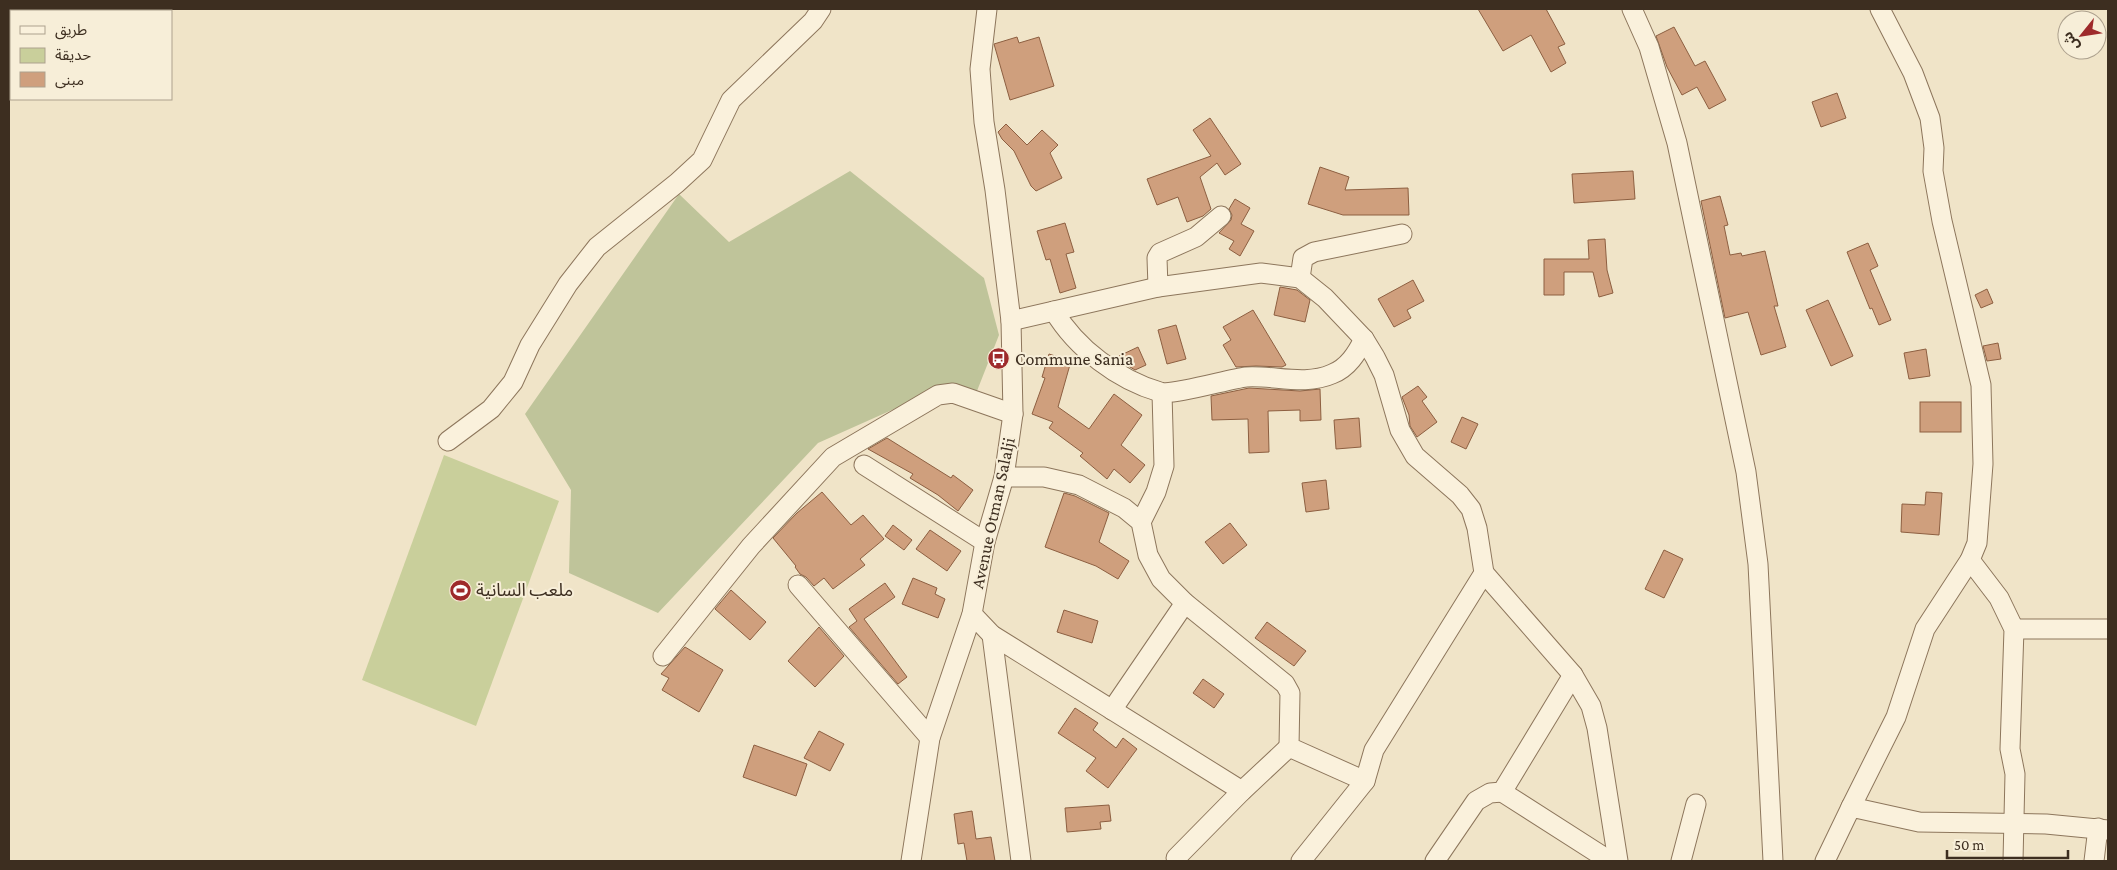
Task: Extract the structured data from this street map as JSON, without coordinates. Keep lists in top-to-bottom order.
{
  "streets": {
    "street": ["Avenue Otman Salalji"]
  },
  "places": {
    "bus stop": ["Commune Sania"],
    "sports": ["ملعب السانية"]
  },
  "legend": ["طريق", "حديقة", "مبنى"],
  "scale_bar": "50 m",
  "north": "bottom left"
}
